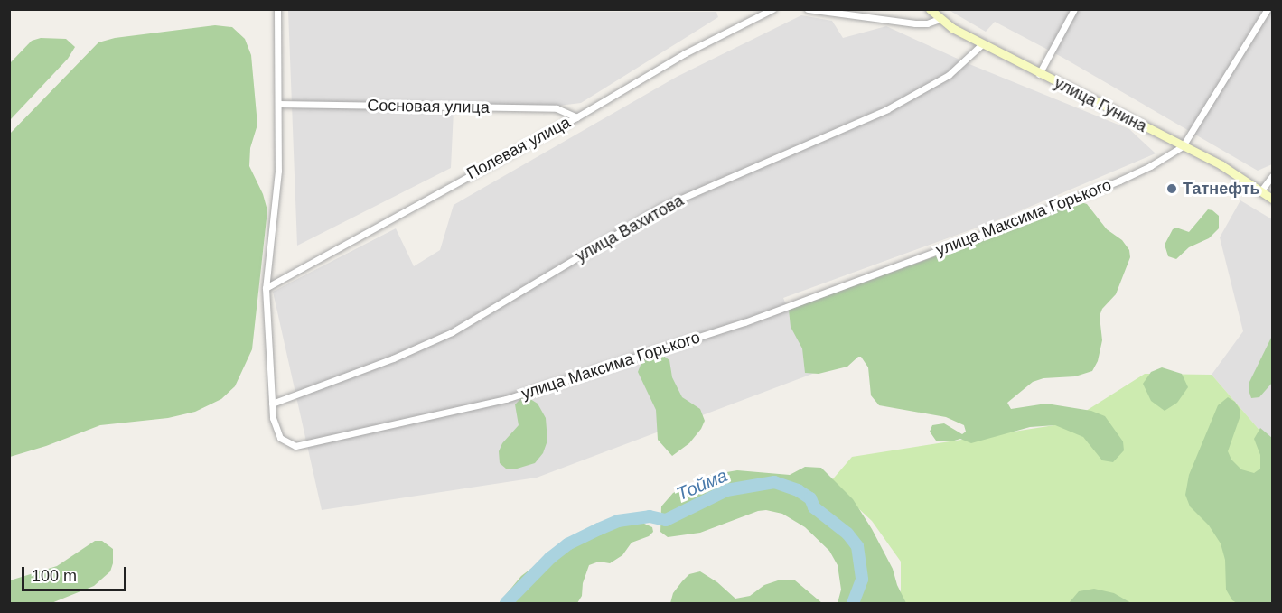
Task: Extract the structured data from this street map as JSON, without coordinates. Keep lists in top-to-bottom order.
{
  "streets": {
    "main road": ["улица Гунина"],
    "street": [
      "Сосновая улица",
      "Полевая улица",
      "улица Максима Горького",
      "улица Вахитова"
    ]
  },
  "crossings": [
    ["улица Гунина", "улица Максима Горького"],
    ["улица Гунина", "улица Вахитова"],
    ["Сосновая улица", "Полевая улица"],
    ["Сосновая улица", "улица Максима Горького"],
    ["Полевая улица", "улица Максима Горького"],
    ["улица Максима Горького", "улица Вахитова"]
  ],
  "water": ["Тойма"],
  "places": ["Татнефть"],
  "scale_bar": "100 m"
}
